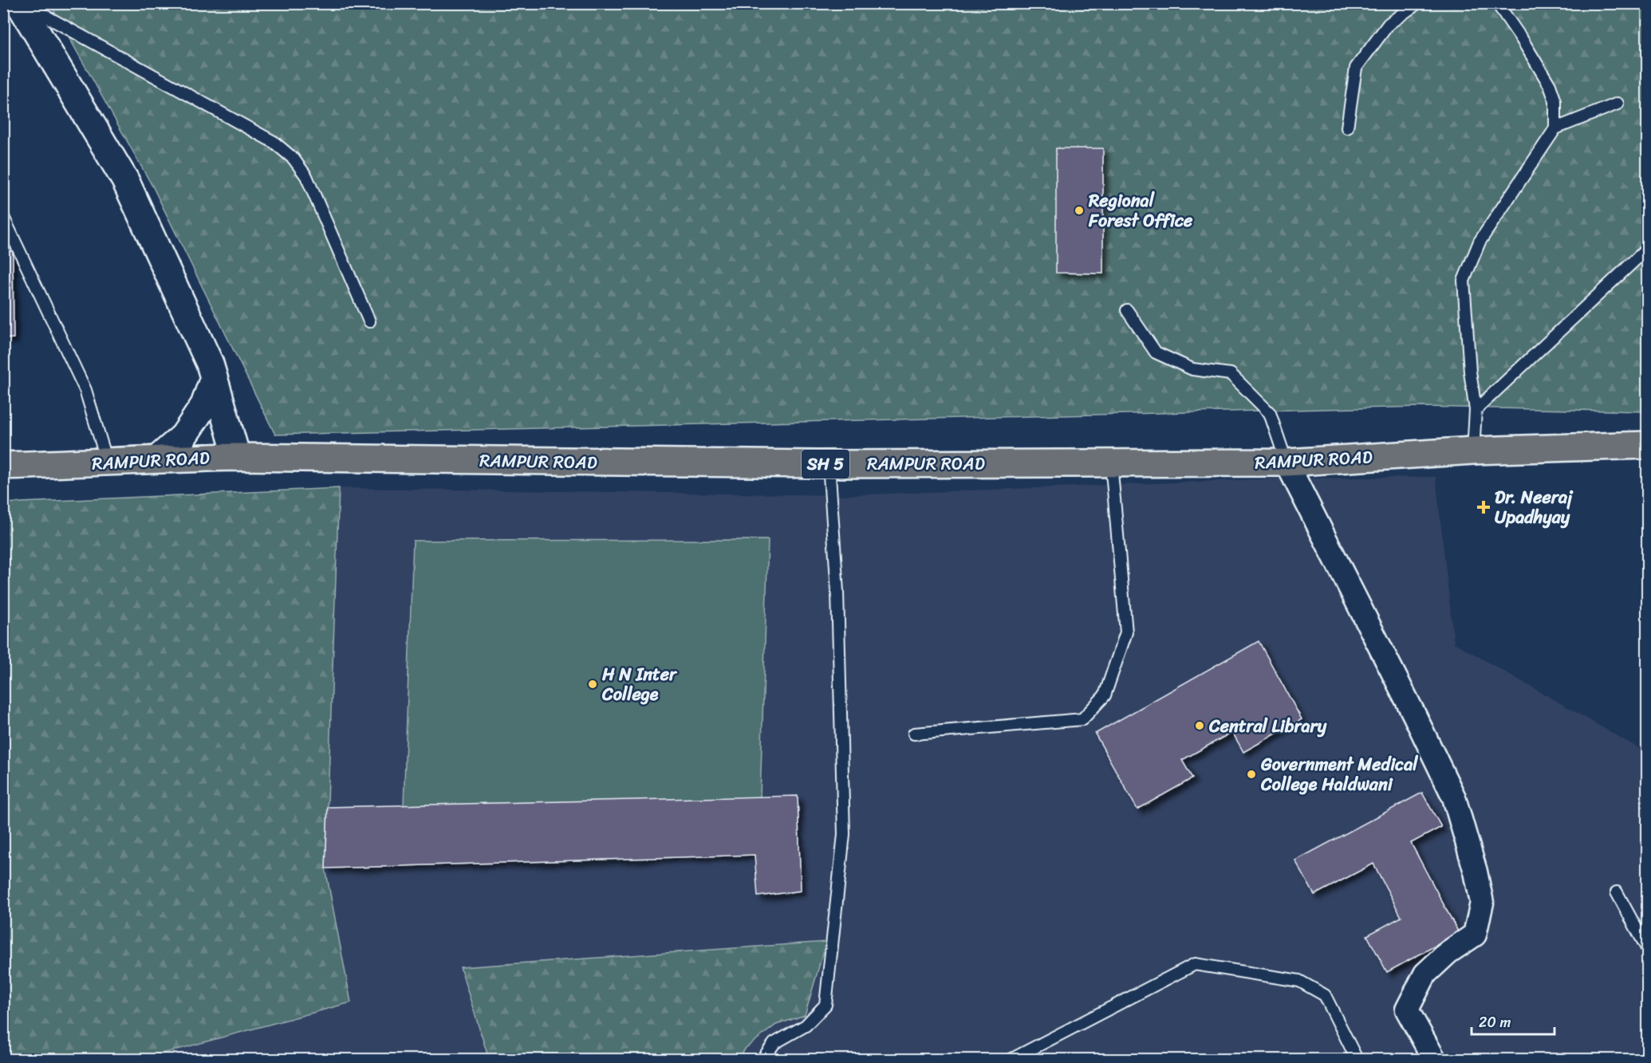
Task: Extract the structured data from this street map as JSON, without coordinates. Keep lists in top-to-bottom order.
{
  "streets": {
    "main road": ["RAMPUR ROAD", "SH 5"]
  },
  "places": {
    "other": [
      "Regional Forest Office",
      "H N Inter College",
      "Central Library",
      "Government Medical College Haldwani"
    ],
    "health": ["Dr. Neeraj Upadhyay"]
  },
  "scale_bar": "20 m"
}
